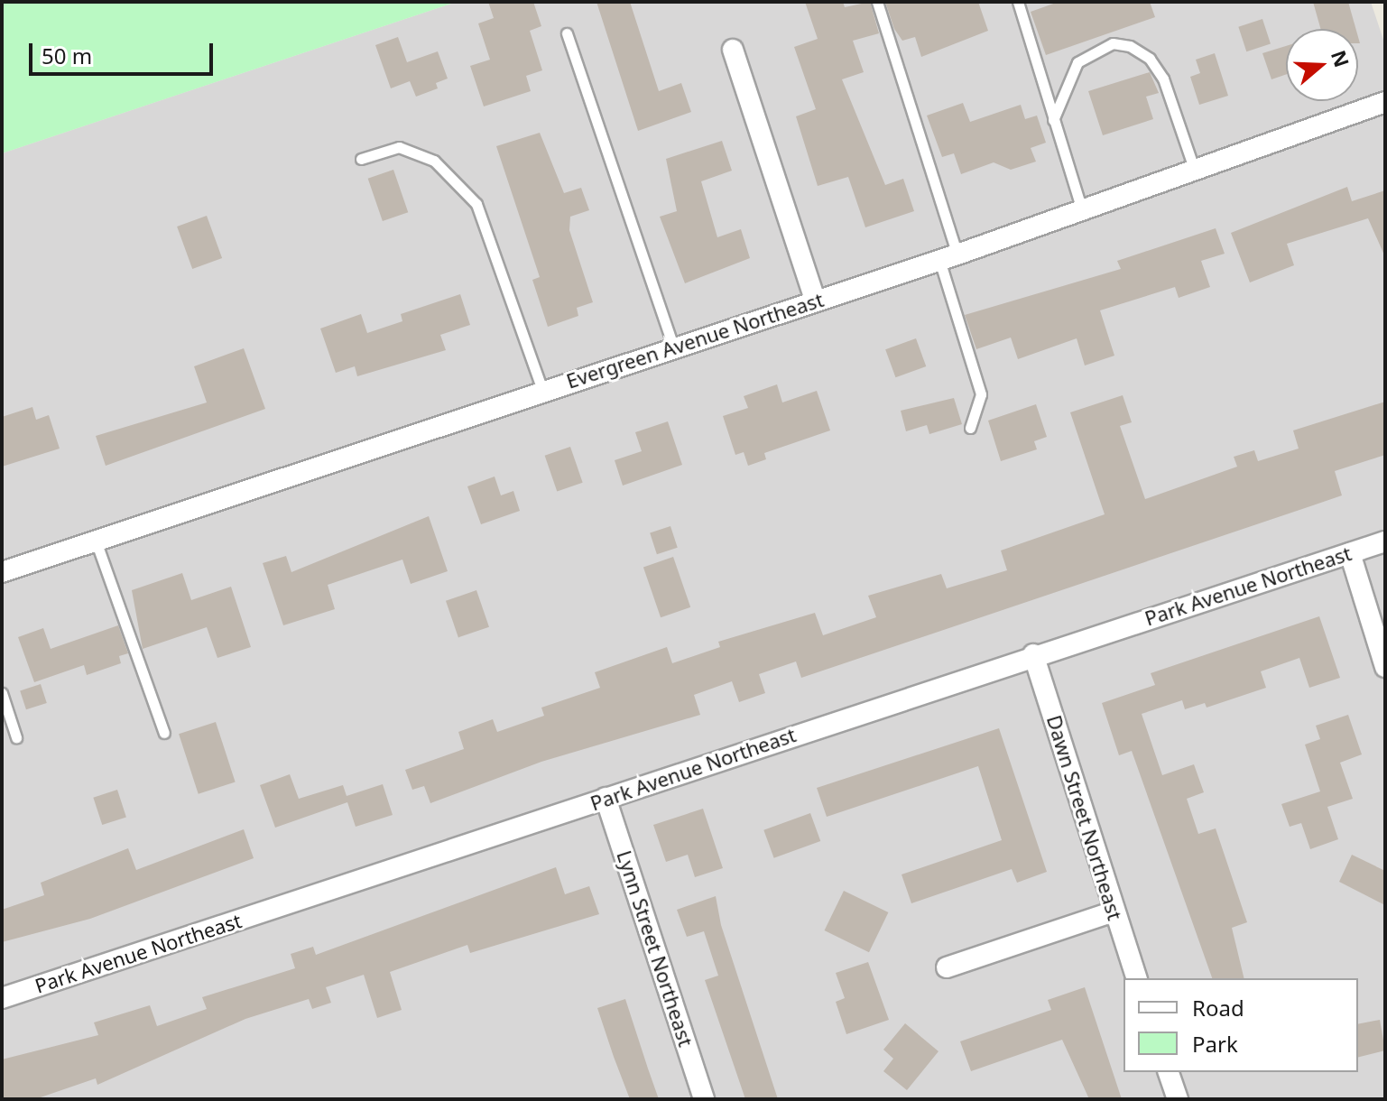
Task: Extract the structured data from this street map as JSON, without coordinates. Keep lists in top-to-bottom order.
{
  "streets": {
    "street": [
      "Evergreen Avenue Northeast",
      "Park Avenue Northeast",
      "Dawn Street Northeast",
      "Lynn Street Northeast"
    ]
  },
  "crossings": [
    ["Park Avenue Northeast", "Dawn Street Northeast"],
    ["Park Avenue Northeast", "Lynn Street Northeast"]
  ],
  "legend": ["Road", "Park"],
  "scale_bar": "50 m",
  "north": "right"
}
